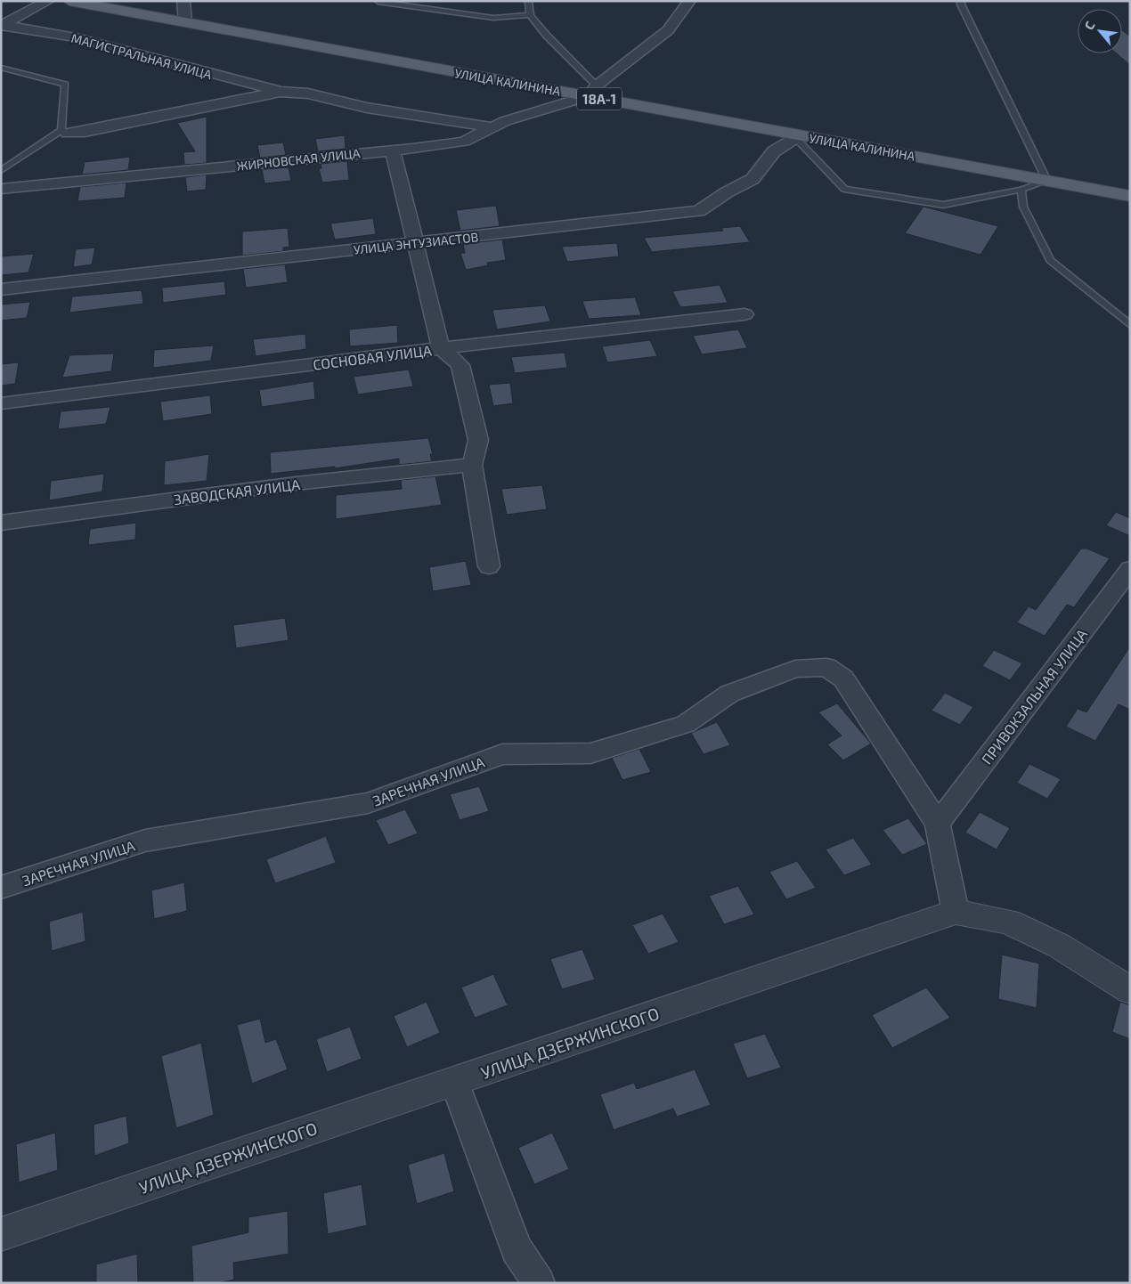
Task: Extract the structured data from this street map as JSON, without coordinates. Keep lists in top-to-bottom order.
{
  "streets": {
    "main road": ["УЛИЦА КАЛИНИНА", "18А-1"],
    "street": [
      "МАГИСТРАЛЬНАЯ УЛИЦА",
      "ЖИРНОВСКАЯ УЛИЦА",
      "УЛИЦА ЭНТУЗИАСТОВ",
      "СОСНОВАЯ УЛИЦА",
      "ЗАВОДСКАЯ УЛИЦА",
      "ПРИВОКЗАЛЬНАЯ УЛИЦА",
      "ЗАРЕЧНАЯ УЛИЦА",
      "УЛИЦА ДЗЕРЖИНСКОГО"
    ]
  },
  "crossings": [
    ["МАГИСТРАЛЬНАЯ УЛИЦА", "ЖИРНОВСКАЯ УЛИЦА"],
    ["УЛИЦА КАЛИНИНА", "ЖИРНОВСКАЯ УЛИЦА"],
    ["УЛИЦА КАЛИНИНА", "УЛИЦА ЭНТУЗИАСТОВ"],
    ["ПРИВОКЗАЛЬНАЯ УЛИЦА", "ЗАРЕЧНАЯ УЛИЦА"]
  ],
  "north": "top left"
}
